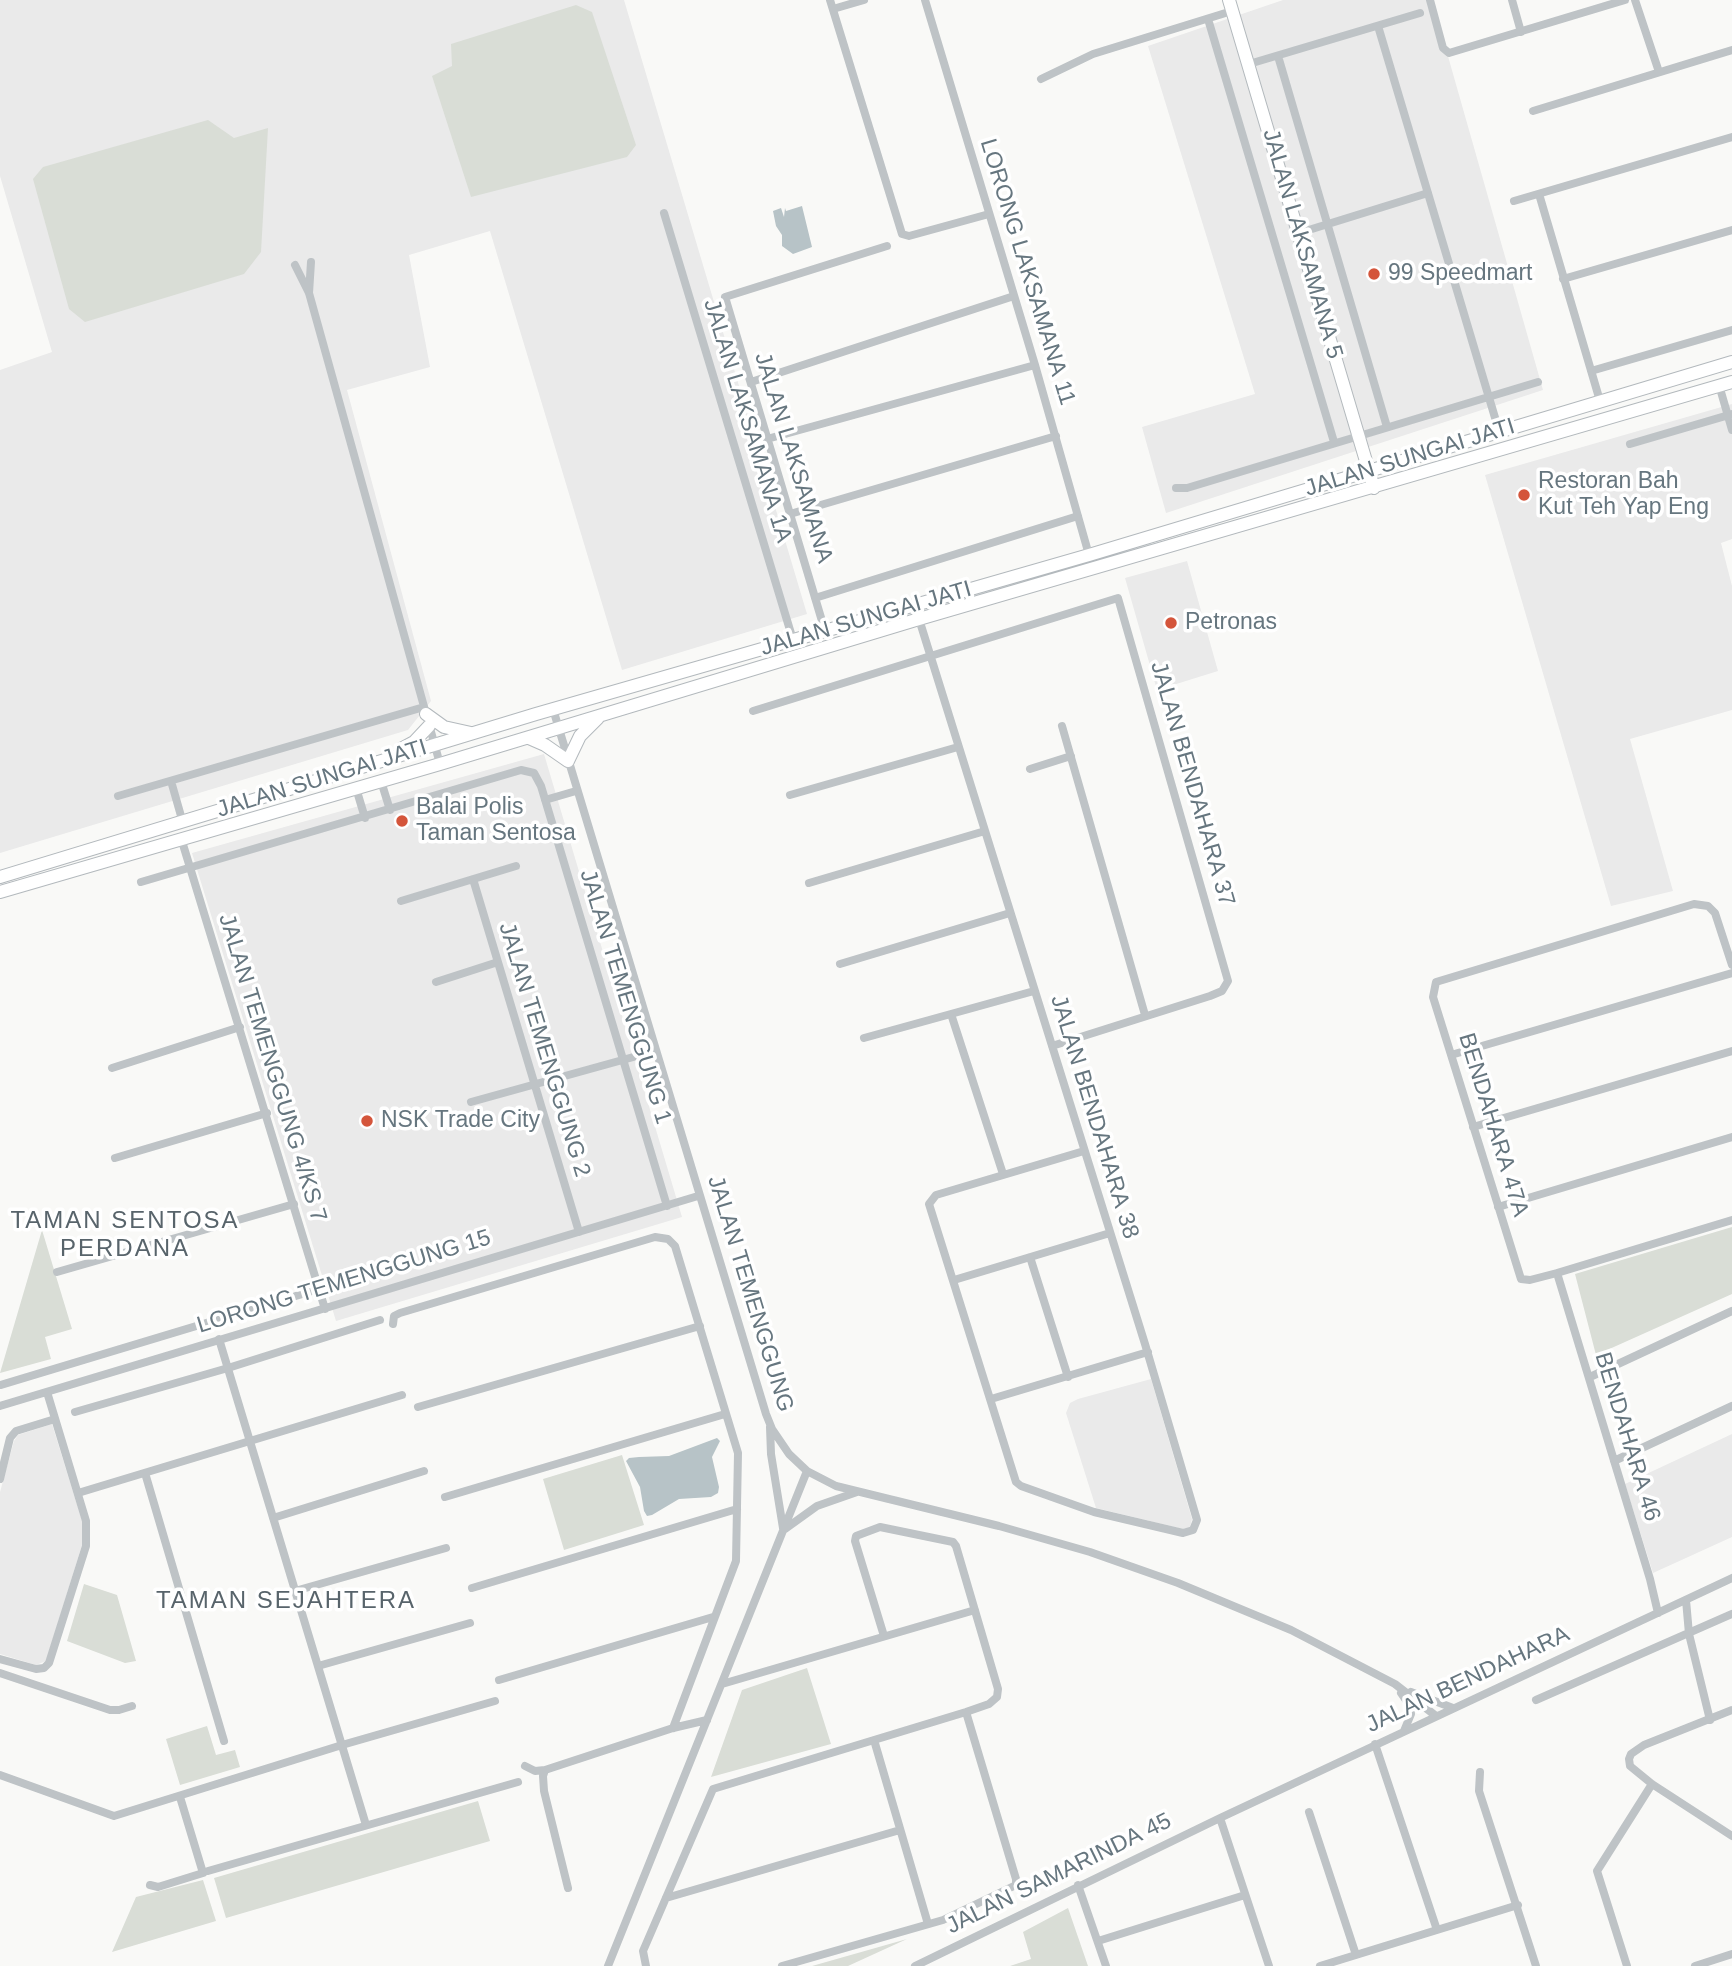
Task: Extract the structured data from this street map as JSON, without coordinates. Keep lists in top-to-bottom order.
{
  "streets": {
    "main road": ["JALAN LAKSAMANA 5", "JALAN SUNGAI JATI"],
    "street": [
      "LORONG LAKSAMANA 11",
      "JALAN LAKSAMANA 1A",
      "JALAN LAKSAMANA",
      "JALAN BENDAHARA 37",
      "JALAN TEMENGGUNG 1",
      "JALAN TEMENGGUNG 2",
      "JALAN TEMENGGUNG 4/KS 7",
      "JALAN BENDAHARA 38",
      "BENDAHARA 47A",
      "LORONG TEMENGGUNG 15",
      "JALAN TEMENGGUNG",
      "BENDAHARA 46",
      "JALAN BENDAHARA",
      "JALAN SAMARINDA 45"
    ]
  },
  "crossings": [
    ["JALAN LAKSAMANA 5", "JALAN SUNGAI JATI"],
    ["LORONG LAKSAMANA 11", "JALAN SUNGAI JATI"],
    ["JALAN LAKSAMANA 1A", "JALAN SUNGAI JATI"],
    ["JALAN LAKSAMANA", "JALAN SUNGAI JATI"],
    ["JALAN SUNGAI JATI", "JALAN TEMENGGUNG 4/KS 7"],
    ["JALAN SUNGAI JATI", "JALAN BENDAHARA 38"],
    ["JALAN SUNGAI JATI", "JALAN TEMENGGUNG"],
    ["JALAN BENDAHARA 37", "JALAN BENDAHARA 38"],
    ["JALAN TEMENGGUNG 1", "JALAN TEMENGGUNG 4/KS 7"],
    ["JALAN TEMENGGUNG 1", "LORONG TEMENGGUNG 15"],
    ["JALAN TEMENGGUNG 2", "LORONG TEMENGGUNG 15"],
    ["JALAN TEMENGGUNG 4/KS 7", "LORONG TEMENGGUNG 15"],
    ["BENDAHARA 47A", "BENDAHARA 46"],
    ["LORONG TEMENGGUNG 15", "JALAN TEMENGGUNG"],
    ["JALAN TEMENGGUNG", "JALAN BENDAHARA"],
    ["BENDAHARA 46", "JALAN BENDAHARA"],
    ["JALAN BENDAHARA", "JALAN SAMARINDA 45"]
  ],
  "districts": ["TAMAN SENTOSA PERDANA", "TAMAN SEJAHTERA"],
  "places": [
    "99 Speedmart",
    "Restoran Bah Kut Teh Yap Eng",
    "Petronas",
    "Balai Polis Taman Sentosa",
    "NSK Trade City"
  ]
}
